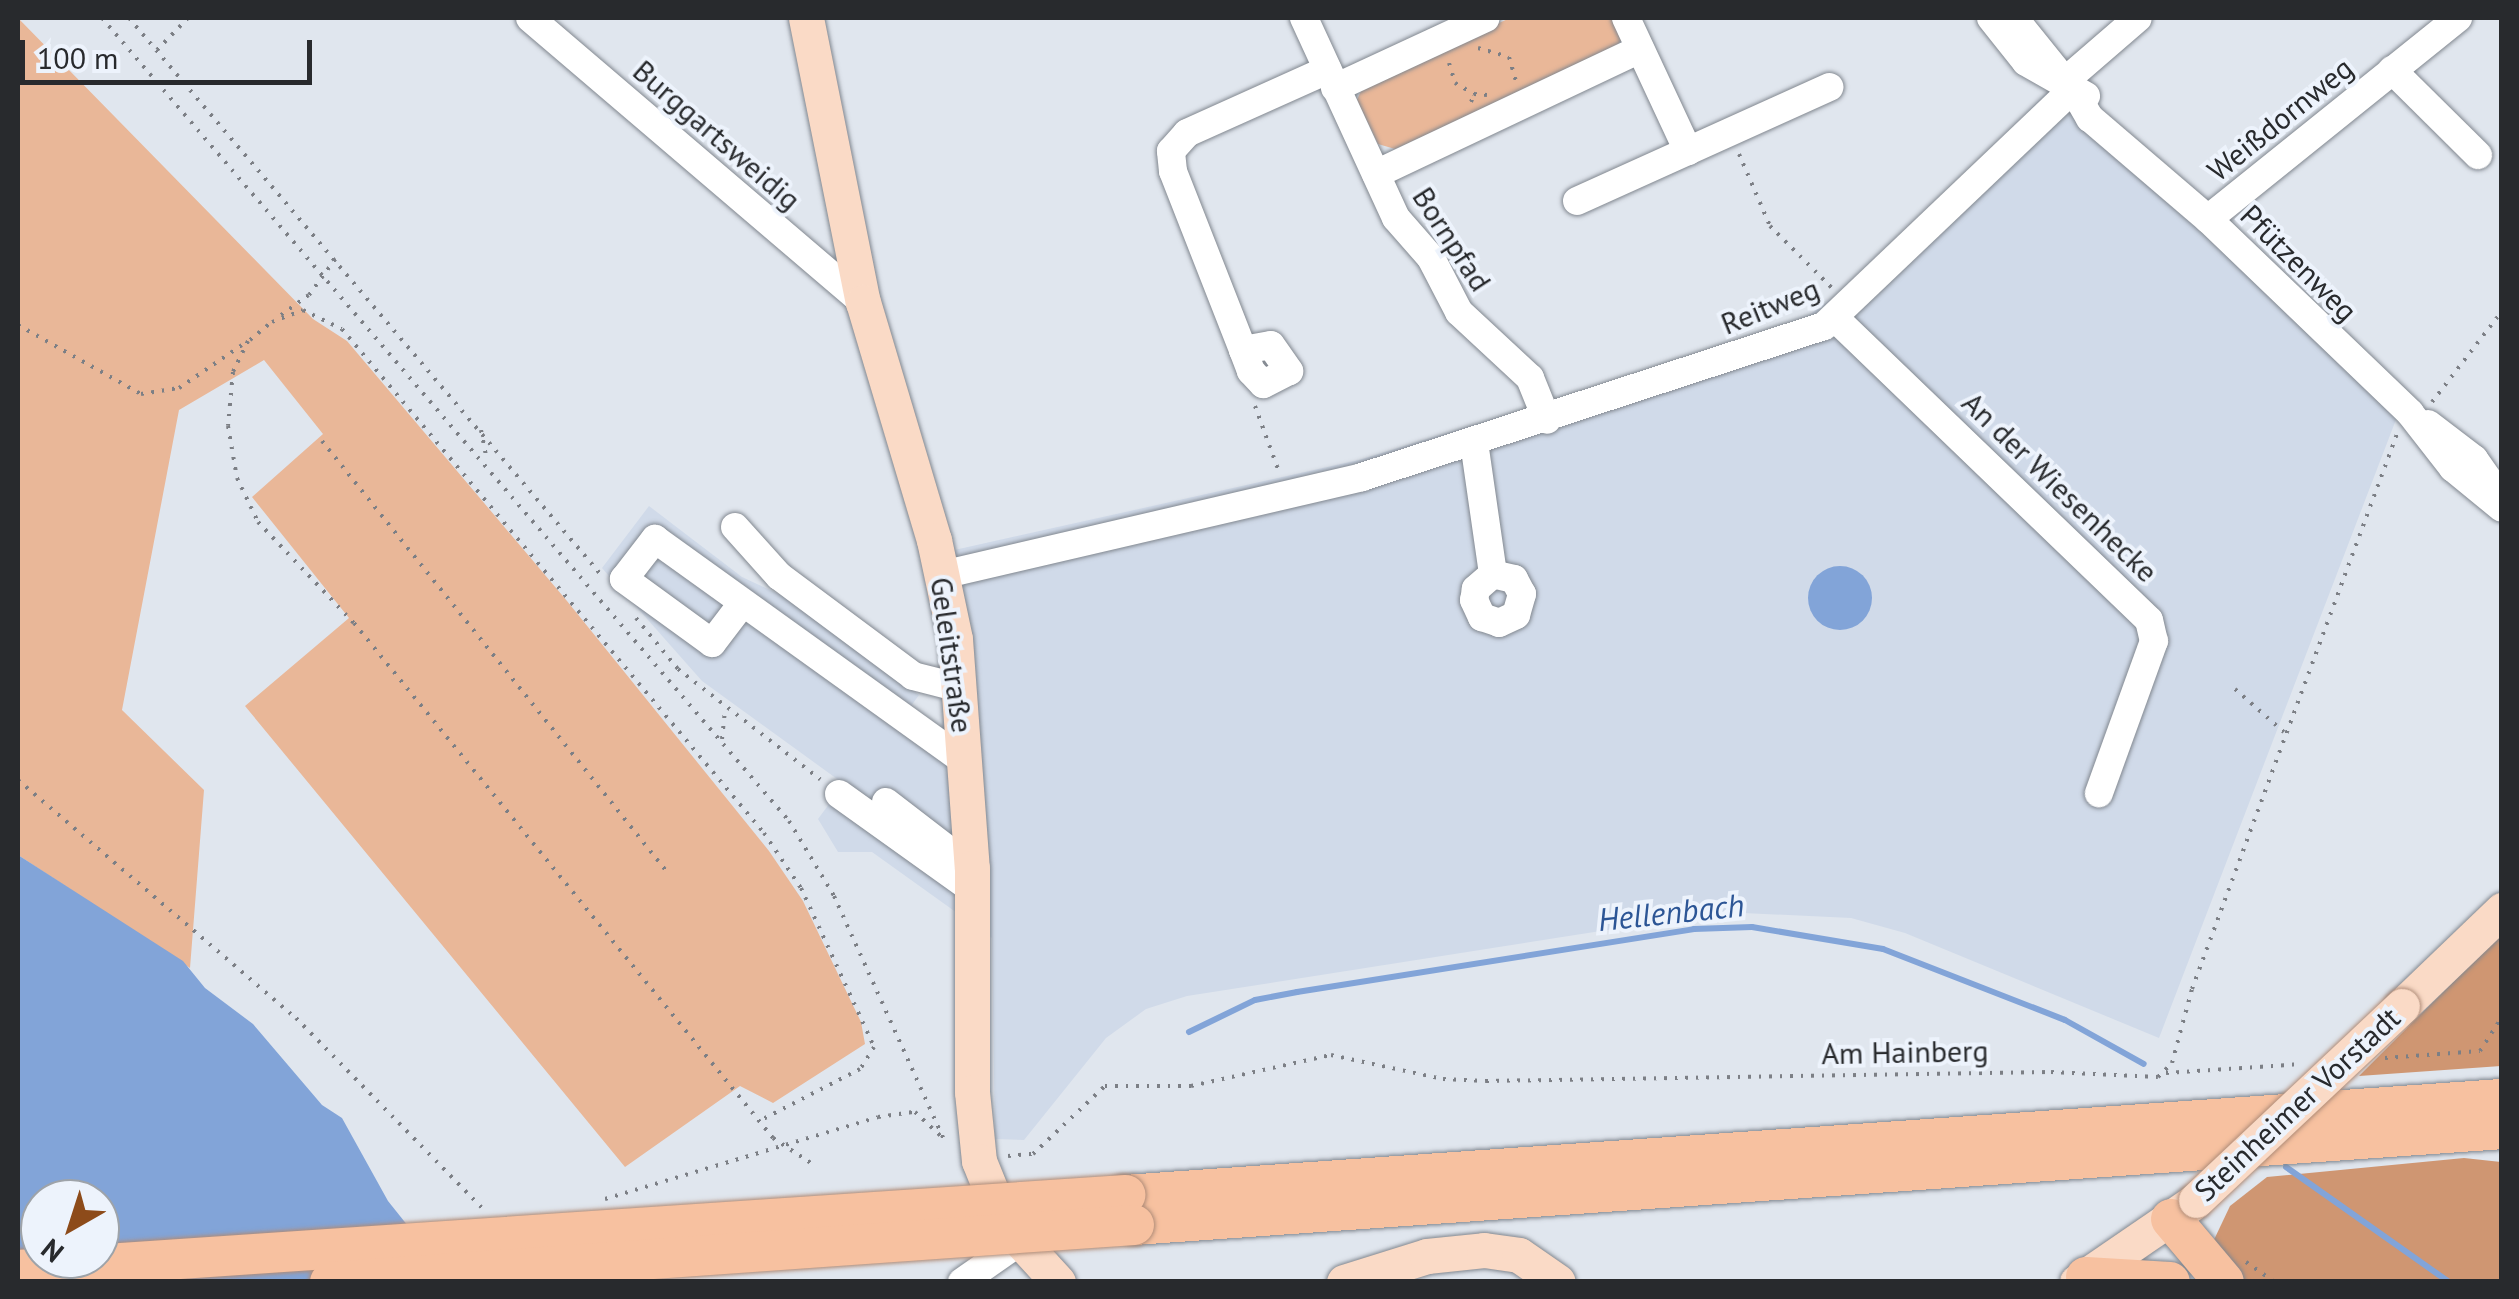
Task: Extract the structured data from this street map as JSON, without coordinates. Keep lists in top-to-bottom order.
{
  "streets": {
    "main road": ["Geleitstraße", "Steinheimer Vorstadt"],
    "street": [
      "Weißdornweg",
      "Burggartsweidig",
      "Bornpfad",
      "Pfützenweg",
      "Reitweg",
      "An der Wiesenhecke"
    ],
    "path": ["Am Hainberg"]
  },
  "crossings": [
    ["Weißdornweg", "Pfützenweg"],
    ["Burggartsweidig", "Geleitstraße"],
    ["Bornpfad", "Reitweg"],
    ["Pfützenweg", "Reitweg"],
    ["Pfützenweg", "Am Hainberg"],
    ["Reitweg", "An der Wiesenhecke"],
    ["Reitweg", "Geleitstraße"],
    ["Geleitstraße", "Am Hainberg"]
  ],
  "water": ["Hellenbach"],
  "scale_bar": "100 m",
  "north": "bottom left"
}
